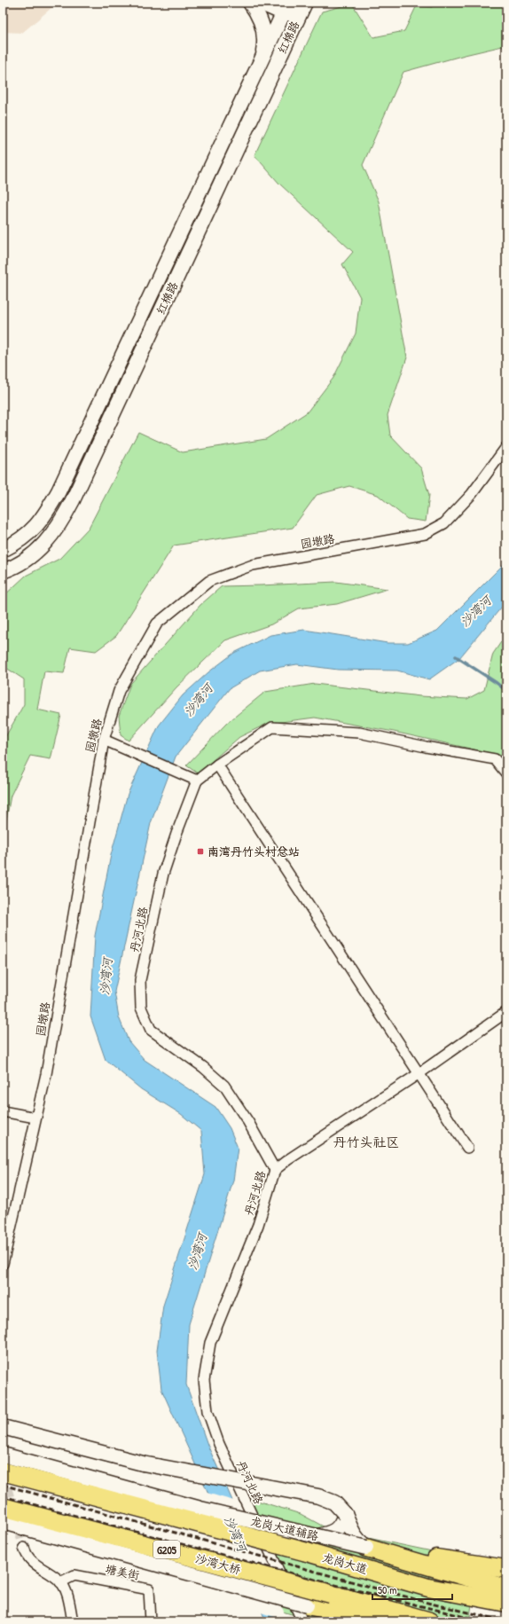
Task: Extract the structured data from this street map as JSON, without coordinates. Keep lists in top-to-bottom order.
{
  "streets": {
    "highway": ["G205", "龙岗大道", "沙湾大桥"],
    "main road": ["红棉路", "龙岗大道辅路"],
    "street": ["园墩路", "丹河北路", "塘美街"]
  },
  "districts": ["丹竹头社区"],
  "water": ["沙湾河"],
  "places": {
    "transit": ["南湾丹竹头村总站"]
  },
  "scale_bar": "50 m"
}
